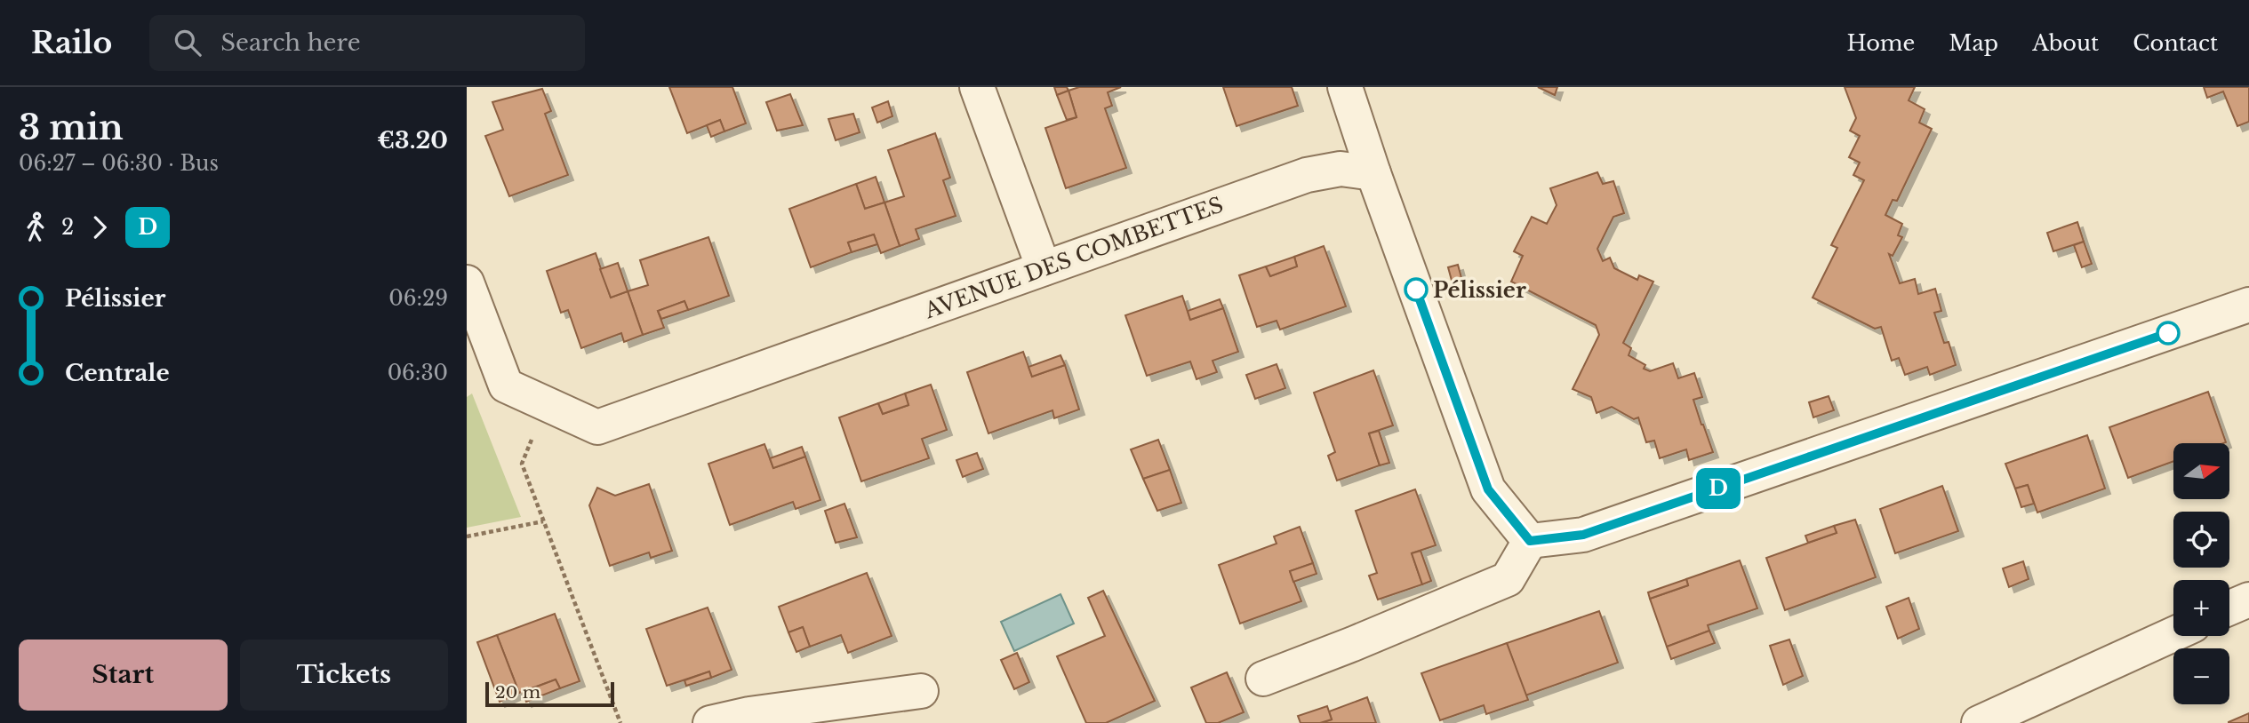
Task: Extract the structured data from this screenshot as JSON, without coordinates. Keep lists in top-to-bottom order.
{
  "streets": {
    "street": ["AVENUE DES COMBETTES"]
  },
  "places": ["Pélissier"],
  "lines": ["bus line D"],
  "scale_bar": "20 m",
  "north": "right",
  "page": {
    "header": "Railo",
    "search": "Search here",
    "nav": [
      "Home",
      "Map",
      "About",
      "Contact"
    ],
    "heading": ["3 min", "06:27 – 06:30 · Bus", "€3.20"],
    "on_map": "D",
    "legs": ["2", "D"],
    "list": [
      {
        "name": "Pélissier",
        "value": "06:29"
      },
      {
        "name": "Centrale",
        "value": "06:30"
      }
    ],
    "map_buttons": ["+", "−"],
    "buttons": ["Start", "Tickets"],
    "scale": "20 m"
  }
}
